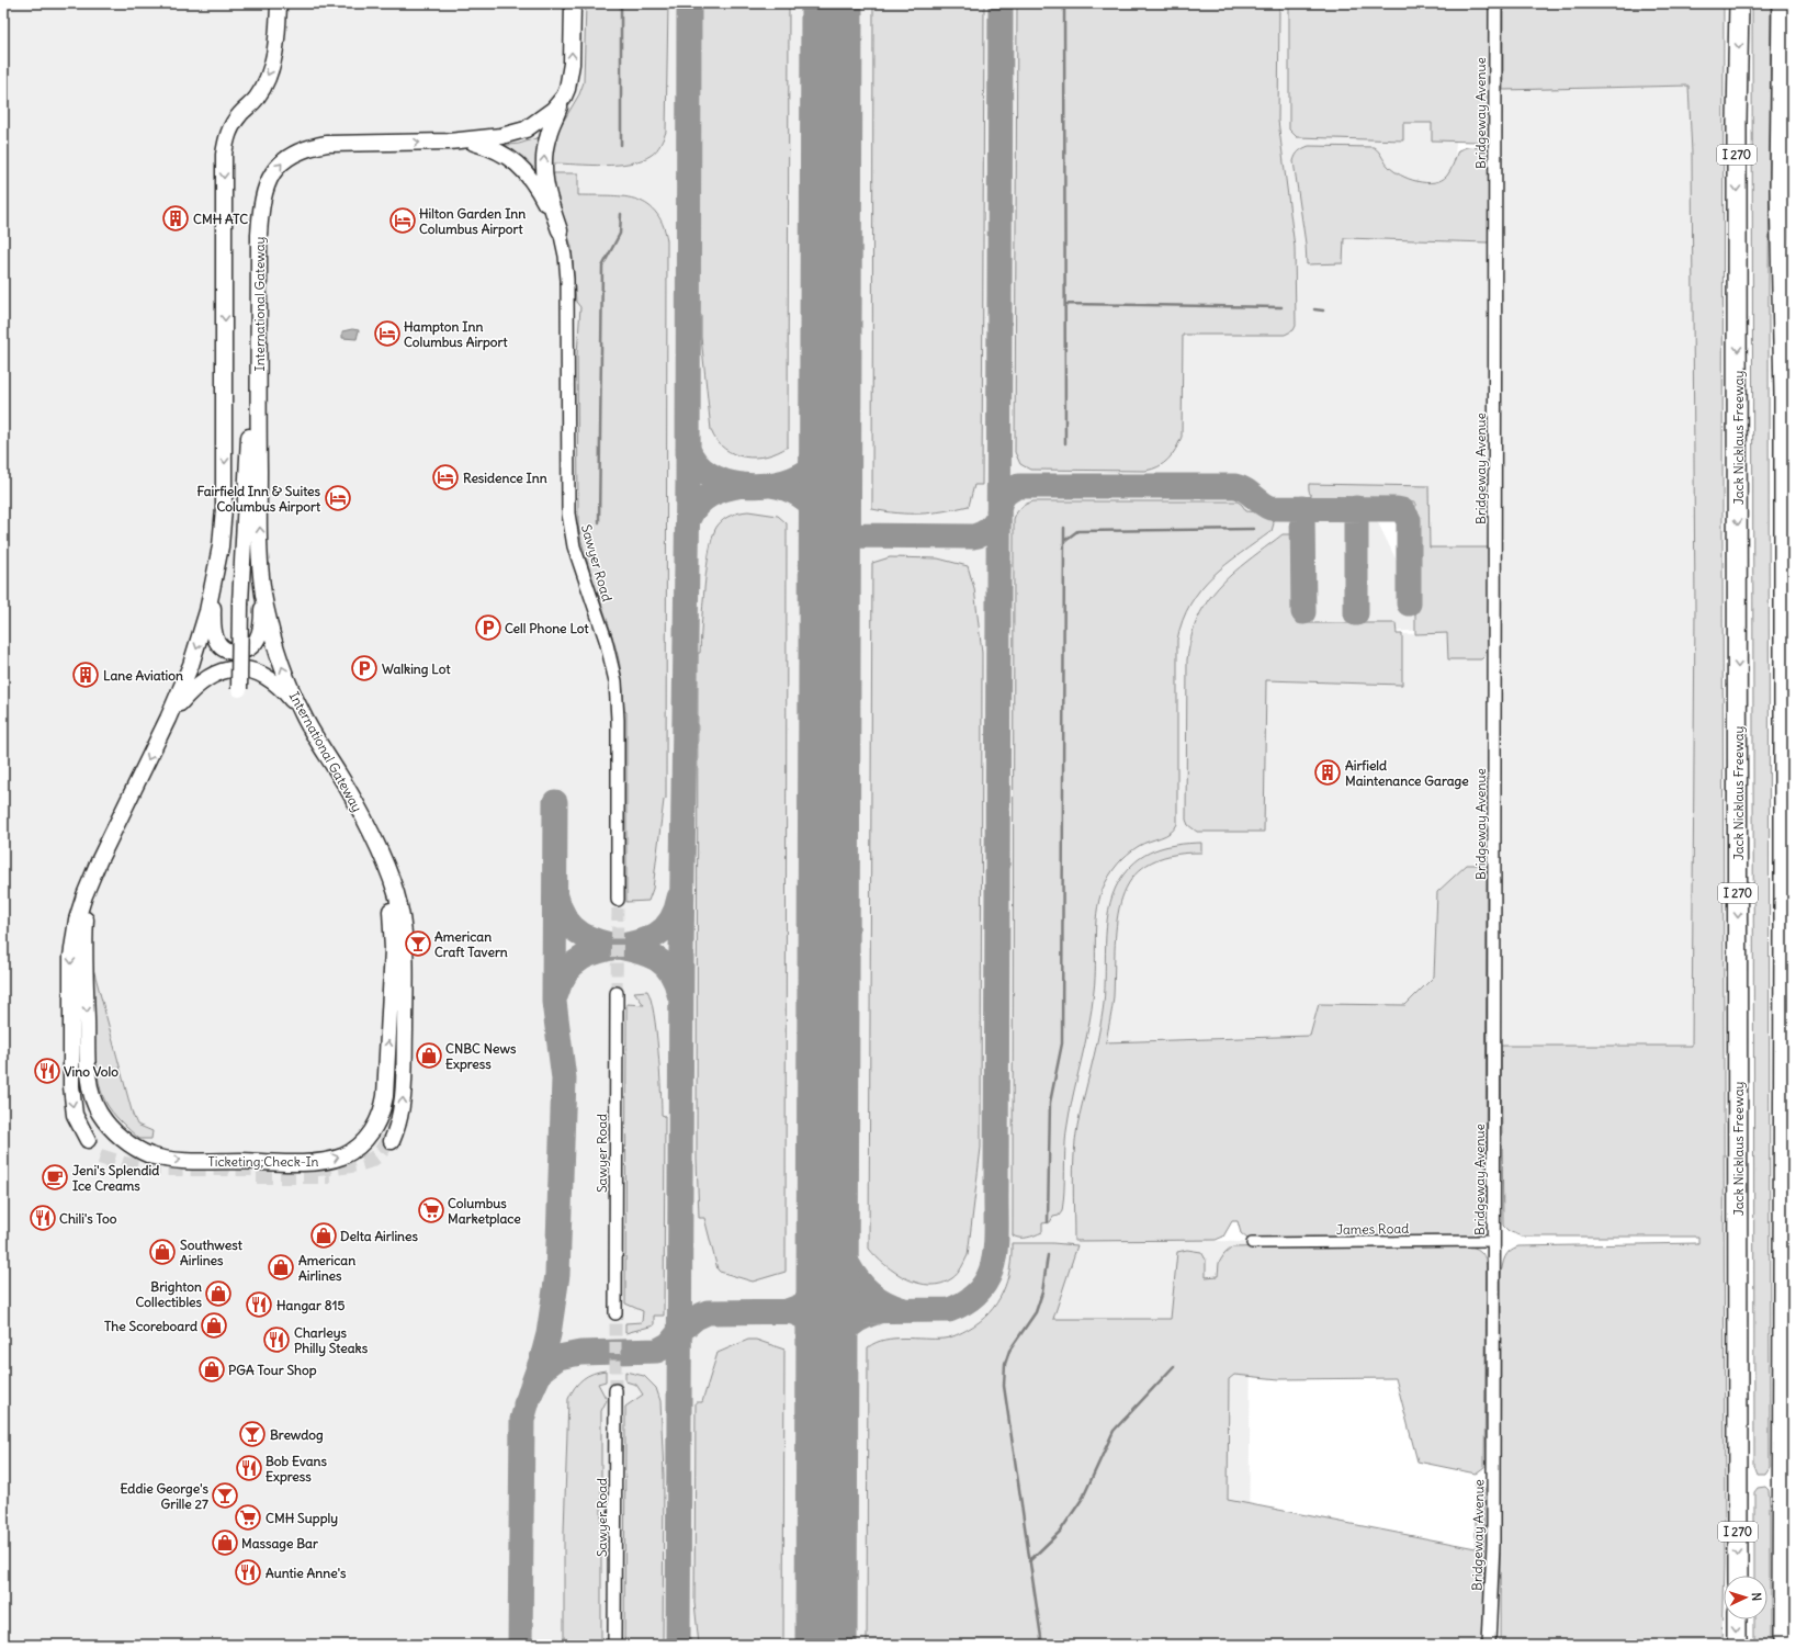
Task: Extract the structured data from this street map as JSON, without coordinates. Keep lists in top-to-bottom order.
{
  "streets": {
    "highway": ["I 270", "Jack Nicklaus Freeway"],
    "main road": ["International Gateway", "Ticketing;Check-In"],
    "street": ["Bridgeway Avenue", "Sawyer Road", "James Road"]
  },
  "crossings": [
    ["Bridgeway Avenue", "James Road"],
    ["International Gateway", "Ticketing;Check-In"]
  ],
  "places": {
    "building": ["CMH ATC", "Lane Aviation", "Airfield Maintenance Garage"],
    "hotel": [
      "Hilton Garden Inn Columbus Airport",
      "Hampton Inn Columbus Airport",
      "Residence Inn",
      "Fairfield Inn & Suites Columbus Airport"
    ],
    "parking": ["Cell Phone Lot", "Walking Lot"],
    "bar": ["American Craft Tavern", "Brewdog", "Eddie George's Grille 27"],
    "shop": [
      "CNBC News Express",
      "Delta Airlines",
      "Southwest Airlines",
      "American Airlines",
      "Brighton Collectibles",
      "The Scoreboard",
      "PGA Tour Shop",
      "Massage Bar"
    ],
    "restaurant": [
      "Vino Volo",
      "Chili's Too",
      "Hangar 815",
      "Charleys Philly Steaks",
      "Bob Evans Express",
      "Auntie Anne's"
    ],
    "cafe": ["Jeni's Splendid Ice Creams"],
    "supermarket": ["Columbus Marketplace", "CMH Supply"]
  },
  "north": "right"
}
